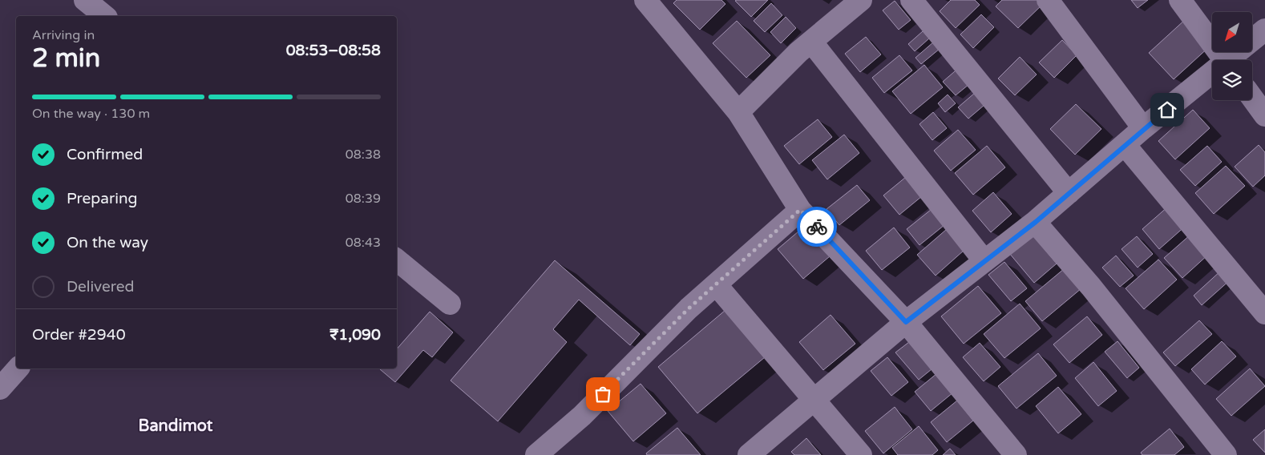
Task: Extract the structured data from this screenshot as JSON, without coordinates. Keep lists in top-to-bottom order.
{
  "districts": ["Bandimot"],
  "north": "bottom left",
  "page": {
    "heading": ["2 min", "Arriving in", "08:53–08:58"],
    "panel": ["Order #2940", "₹1,090"],
    "bar": "On the way · 130 m",
    "list": [
      ["Confirmed", "08:38"],
      ["Preparing", "08:39"],
      ["On the way", "08:43"],
      "Delivered"
    ]
  }
}
